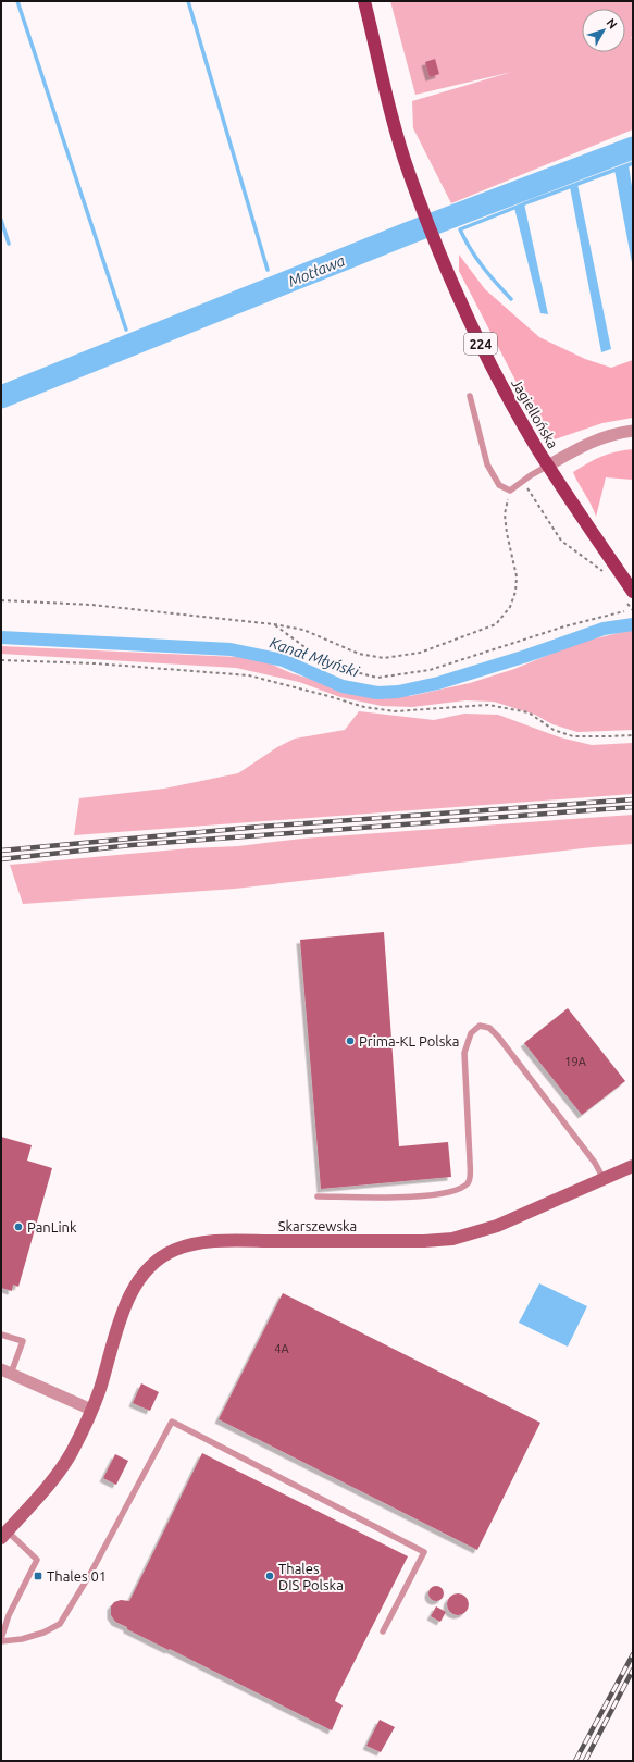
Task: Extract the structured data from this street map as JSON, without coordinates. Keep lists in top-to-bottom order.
{
  "streets": {
    "main road": ["224", "Jagiellońska"],
    "street": ["Skarszewska"]
  },
  "water": ["Motława", "Kanał Młyński"],
  "places": {
    "other": ["Prima-KL Polska", "PanLink", "Thales DIS Polska"],
    "transit": ["Thales 01"]
  },
  "house_numbers": ["19A", "4A"],
  "north": "top right"
}
